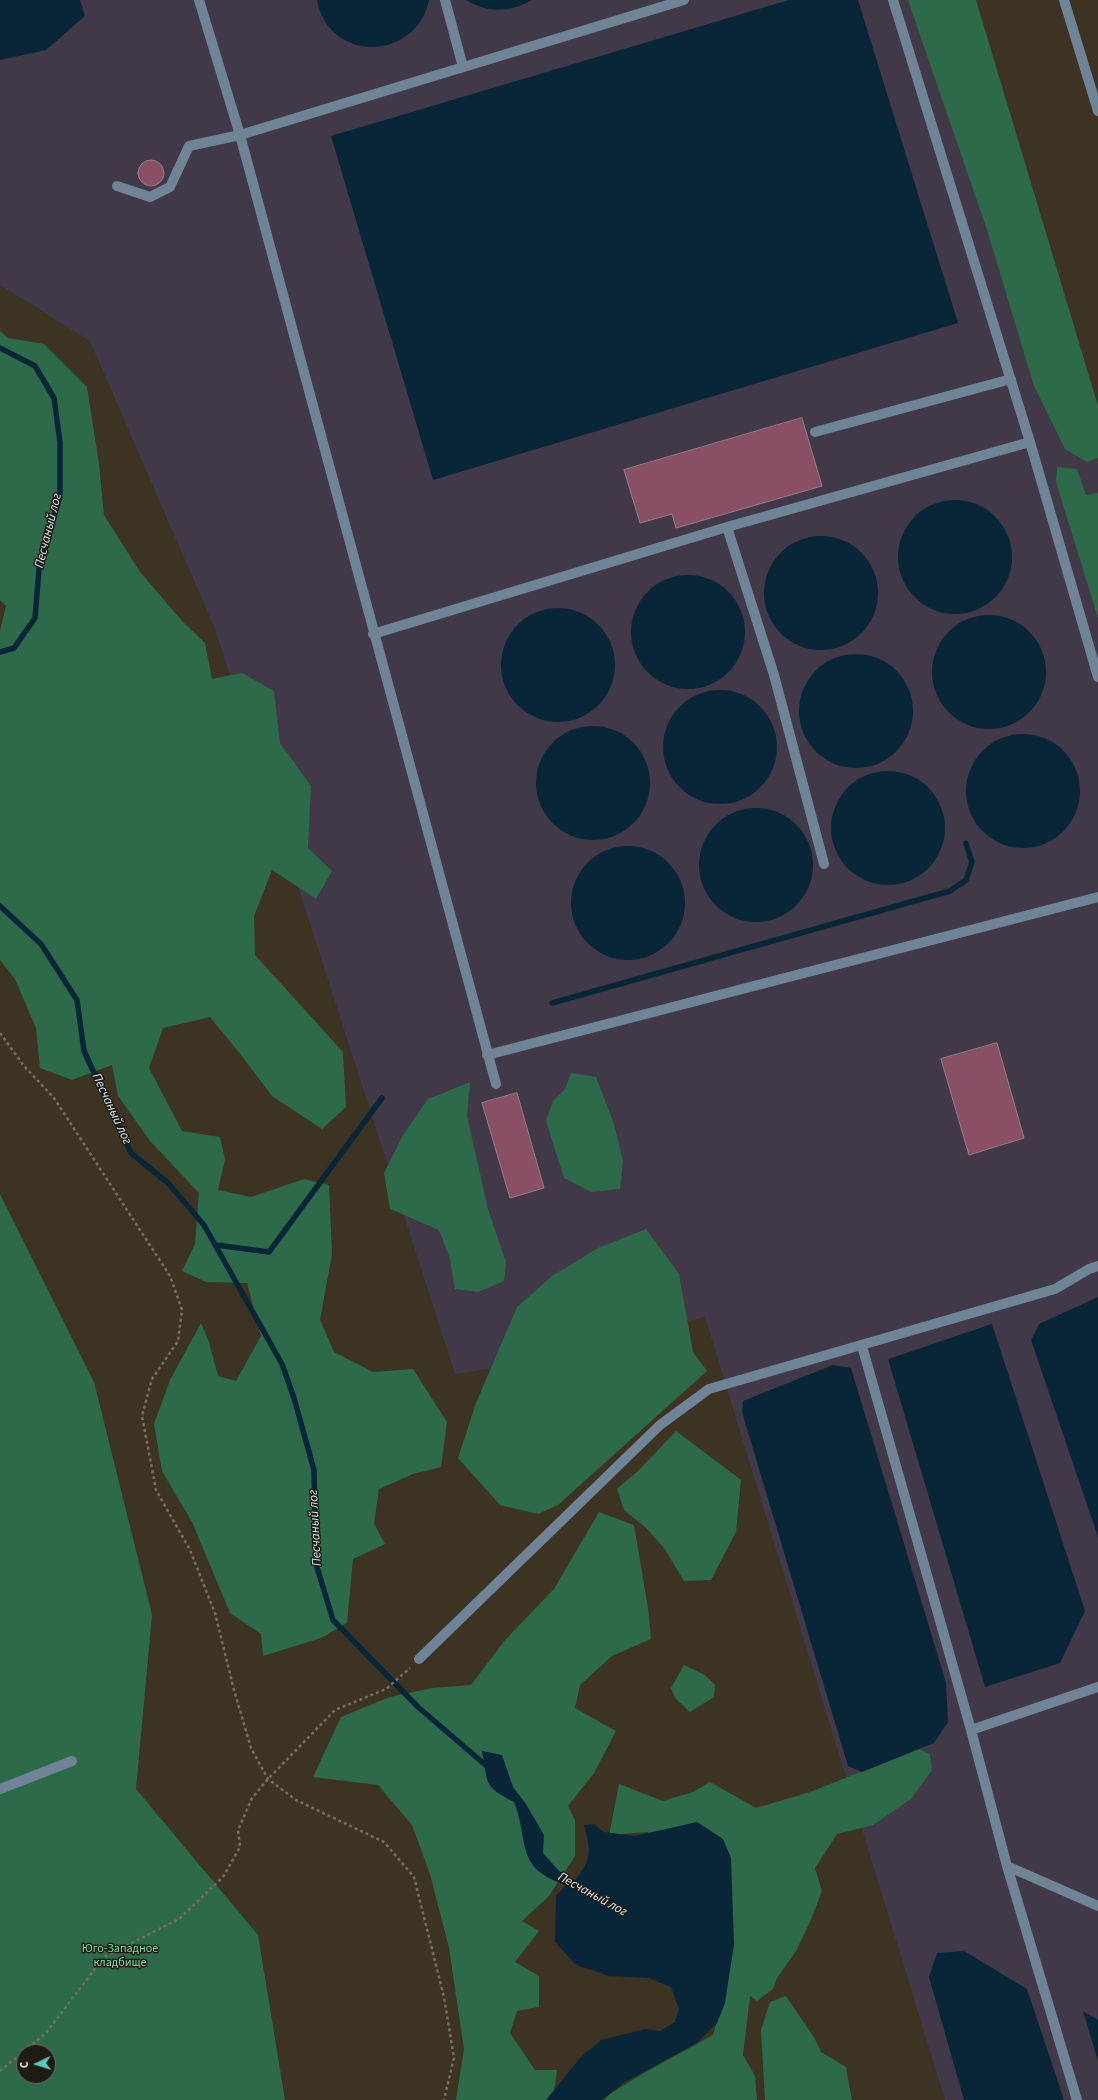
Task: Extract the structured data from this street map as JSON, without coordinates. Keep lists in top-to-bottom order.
{
  "water": ["Песчаный лог"],
  "parks": ["Юго-Западное кладбище"],
  "north": "left"
}
